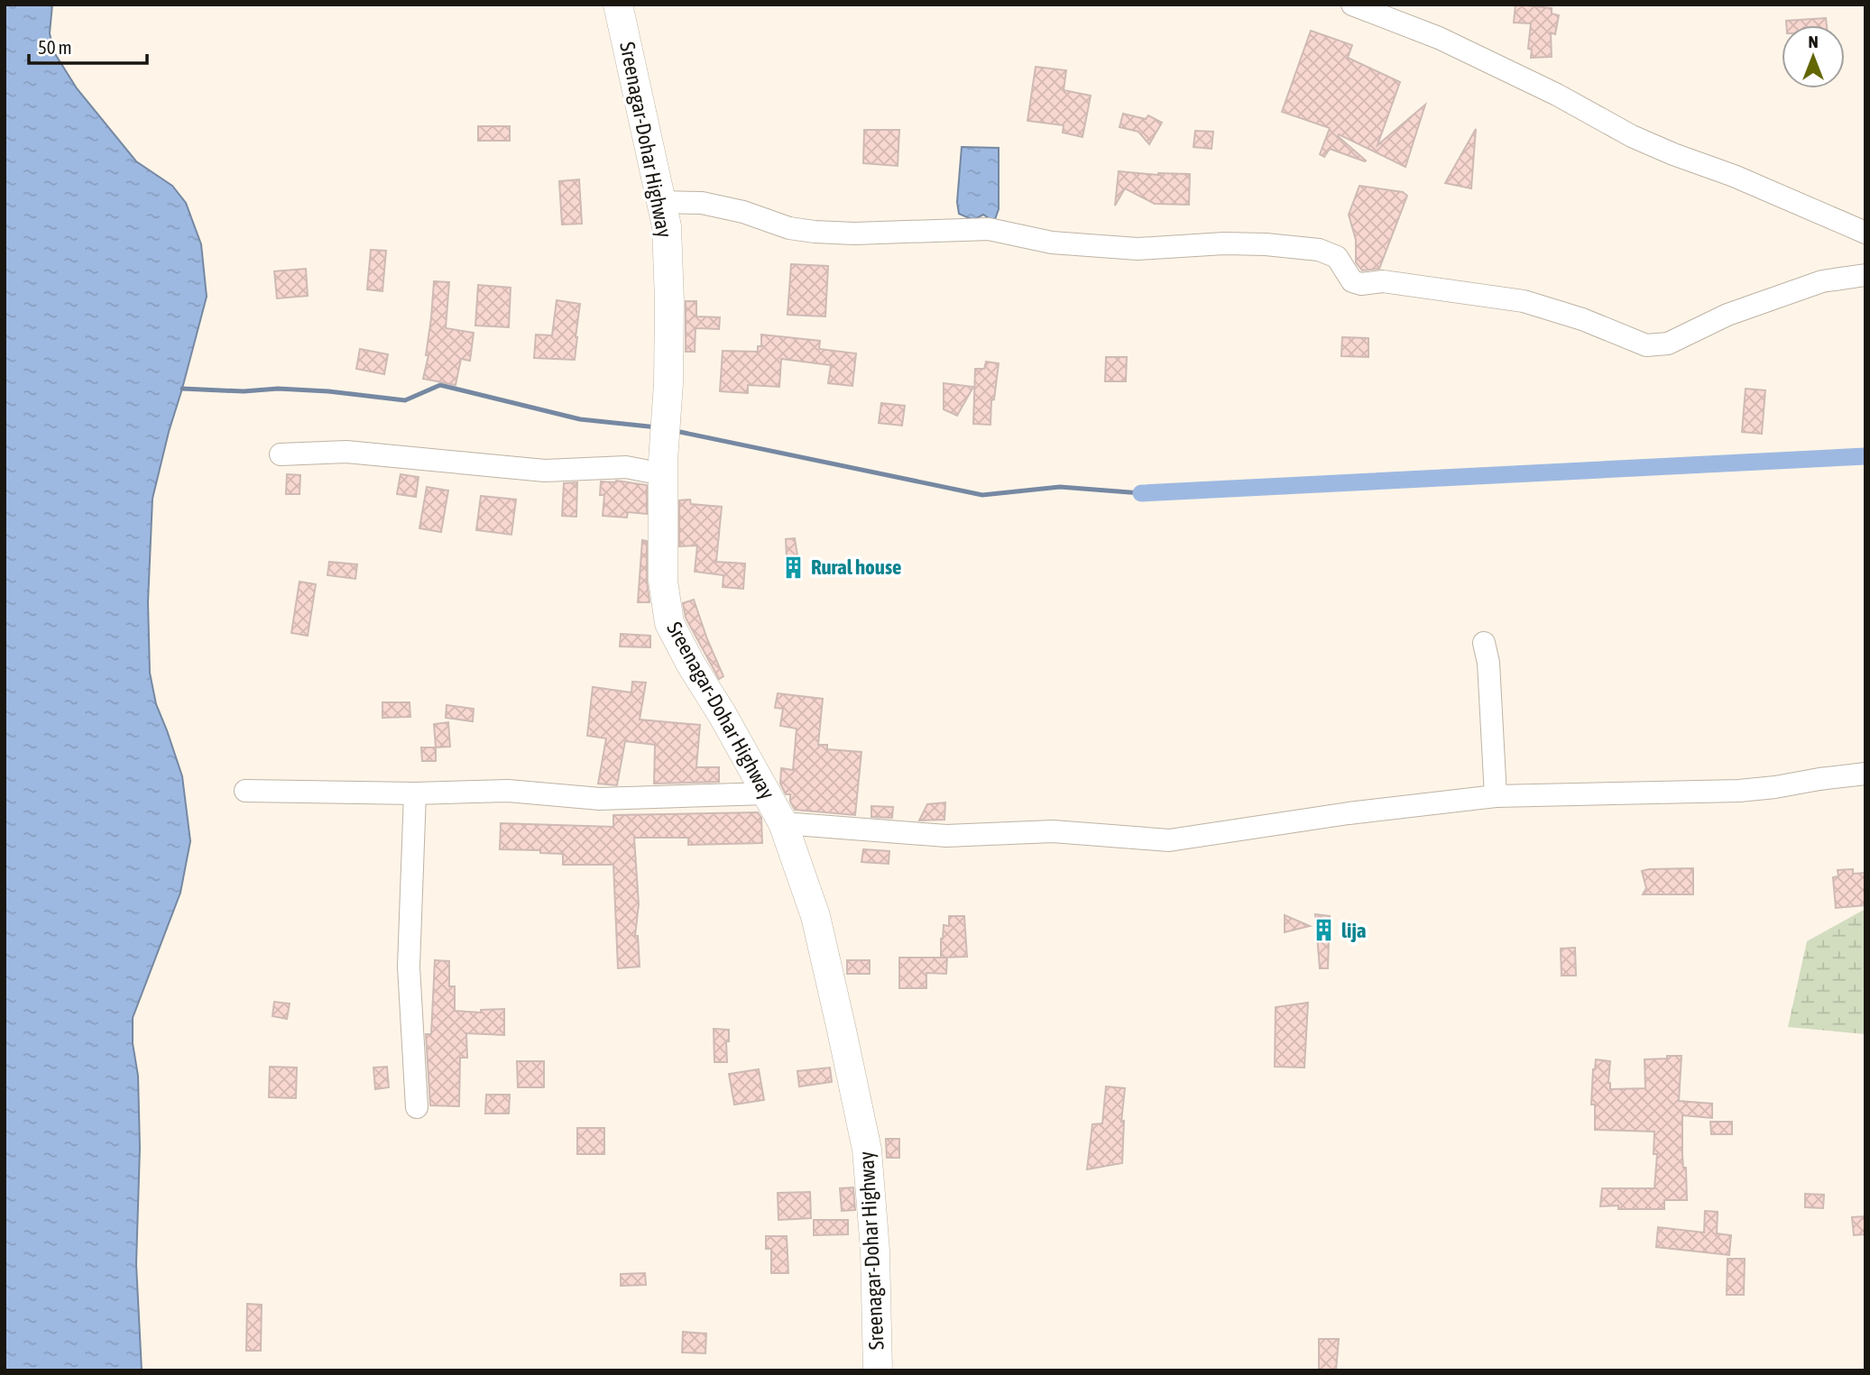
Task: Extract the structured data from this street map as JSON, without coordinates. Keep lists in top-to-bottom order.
{
  "streets": {
    "main road": ["Sreenagar-Dohar Highway"]
  },
  "places": {
    "building": ["Rural house", "lija"]
  },
  "scale_bar": "50 m",
  "north": "top"
}
